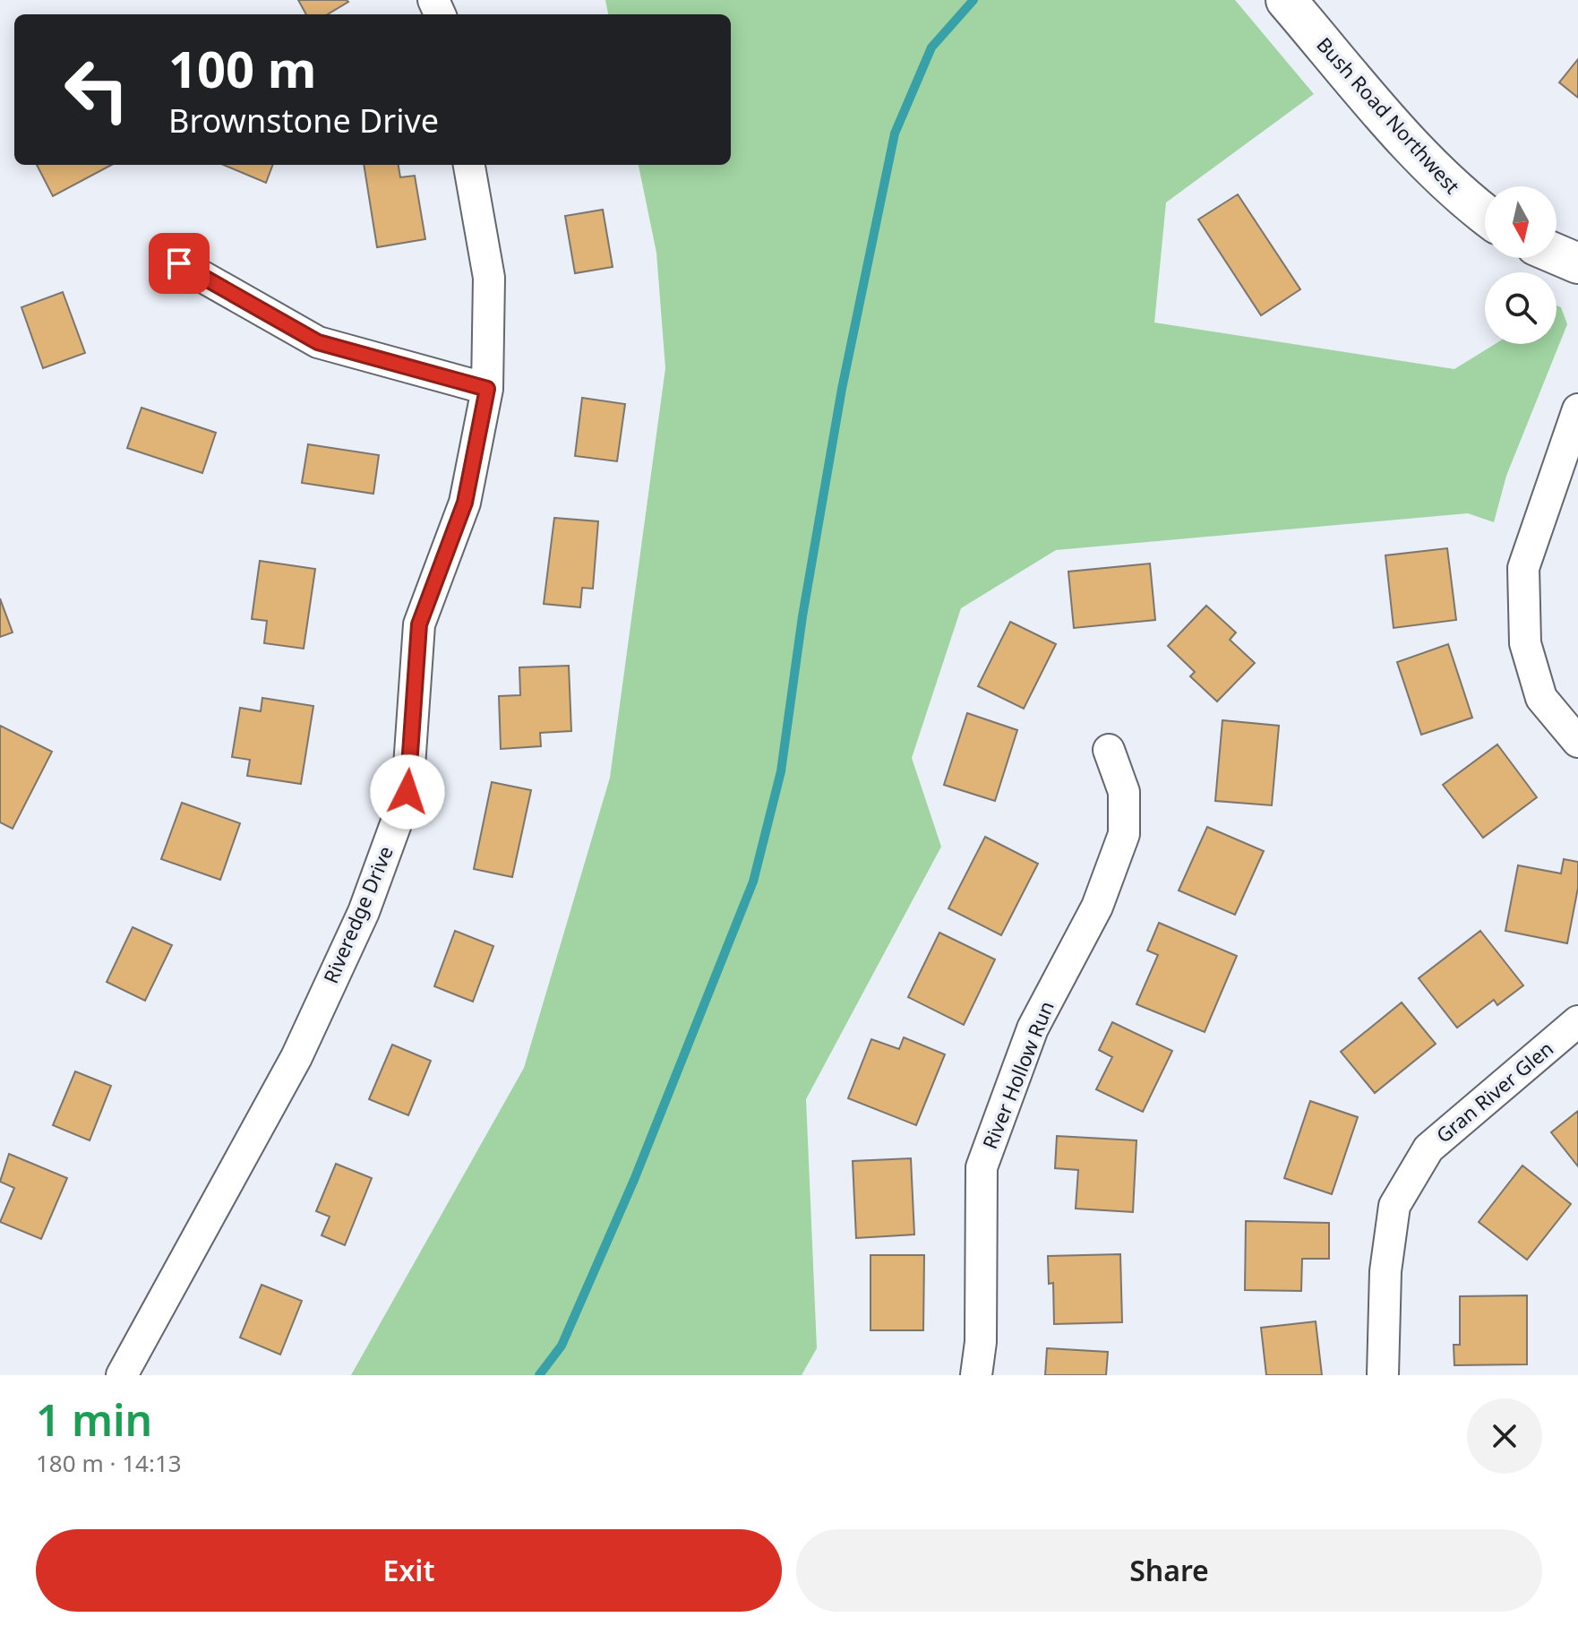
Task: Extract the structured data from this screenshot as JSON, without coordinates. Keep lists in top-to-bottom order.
{
  "streets": {
    "street": [
      "Bush Road Northwest",
      "Riveredge Drive",
      "River Hollow Run",
      "Gran River Glen"
    ]
  },
  "north": "bottom",
  "page": {
    "turn": ["100 m", "Brownstone Drive"],
    "heading": ["1 min", "180 m · 14:13"],
    "buttons": ["Exit", "Share"]
  }
}
